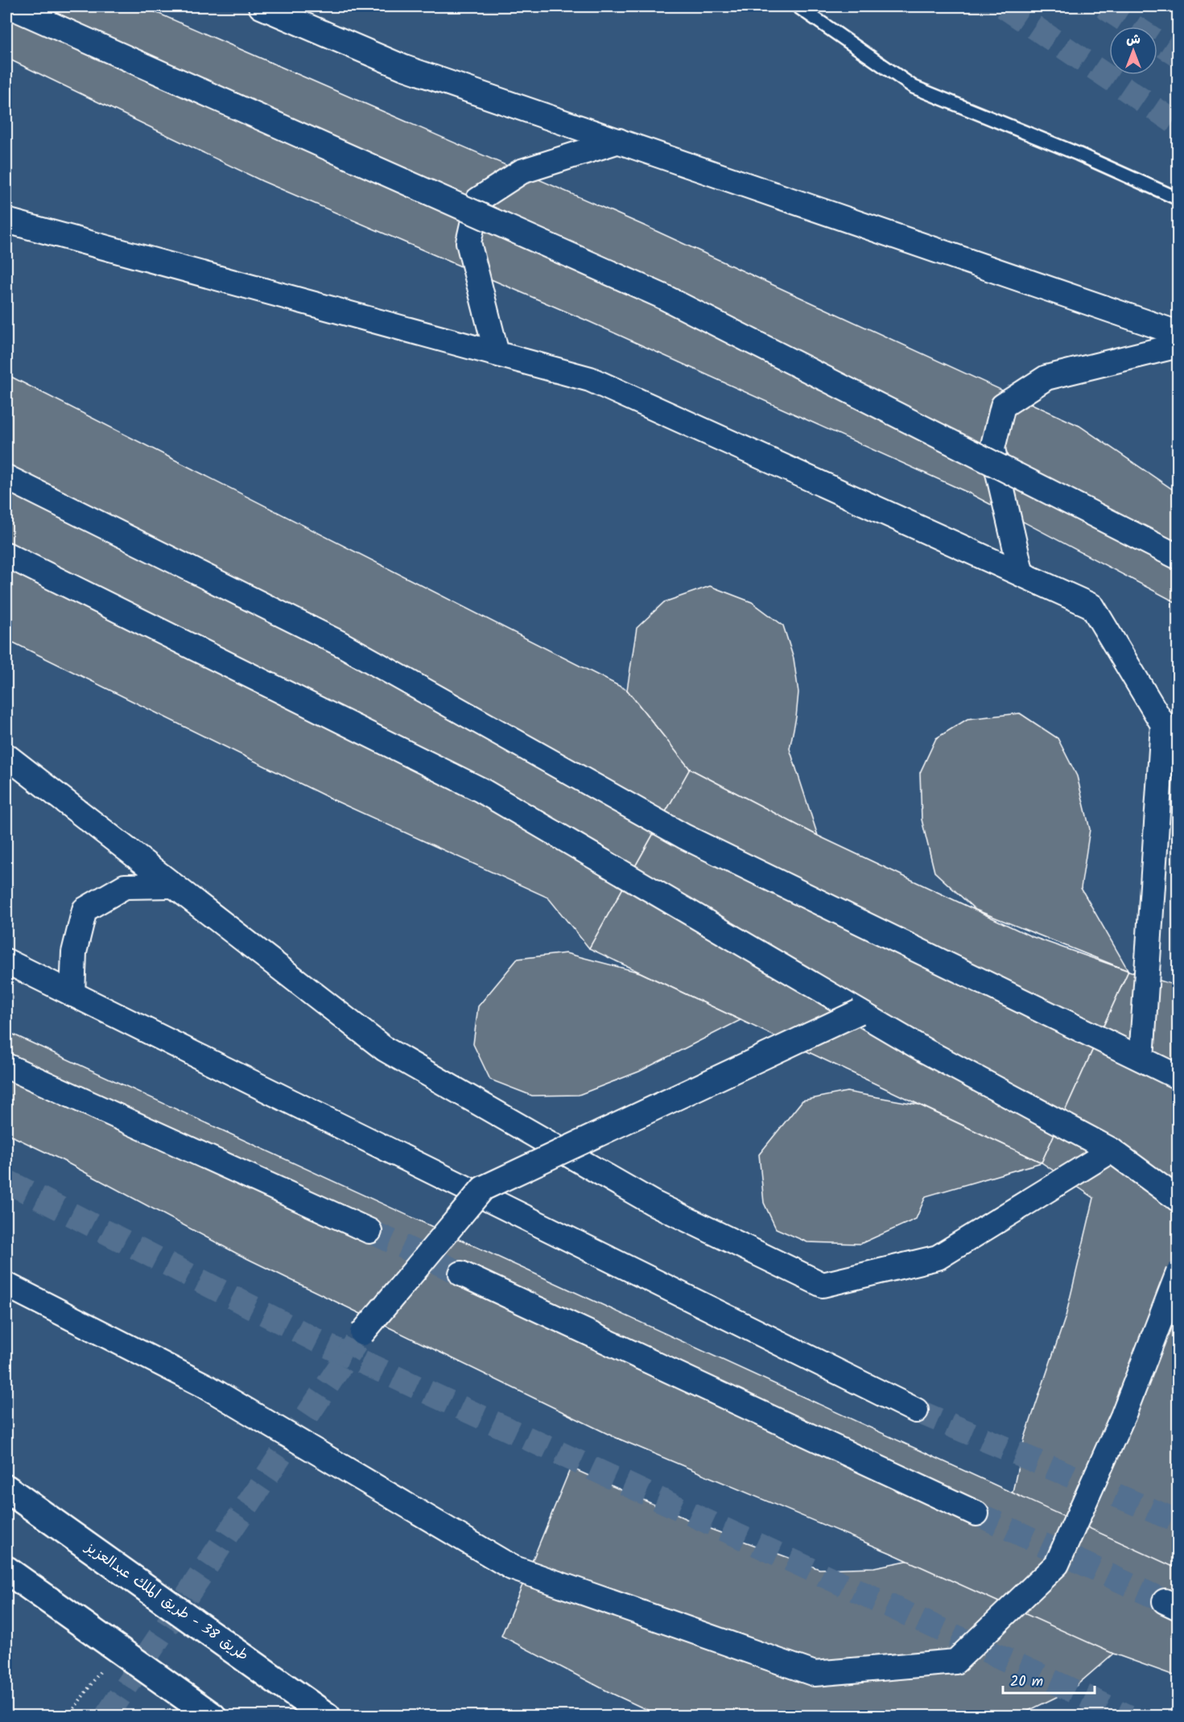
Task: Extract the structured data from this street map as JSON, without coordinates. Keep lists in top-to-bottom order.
{
  "streets": {
    "main road": ["طريق 38 - طريق الملك عبدالعزيز"]
  },
  "scale_bar": "20 m",
  "north": "top"
}
